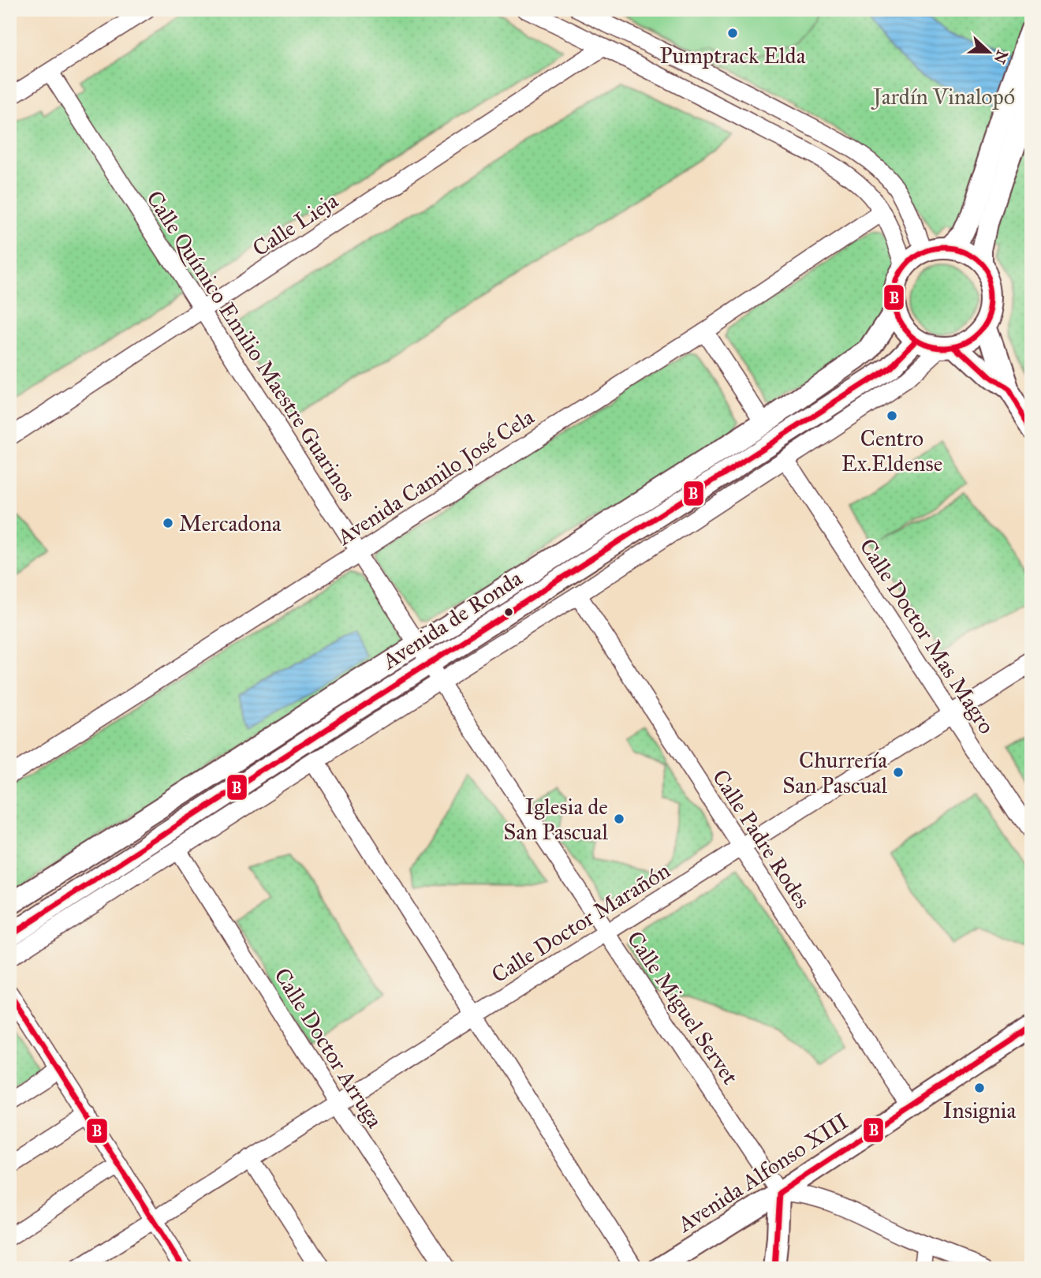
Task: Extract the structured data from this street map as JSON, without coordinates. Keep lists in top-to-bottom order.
{
  "streets": {
    "street": [
      "Calle Lieja",
      "Calle Químico Emilio Maestre Guarinos",
      "Avenida Camilo José Cela",
      "Avenida de Ronda",
      "Calle Doctor Mas Magro",
      "Calle Padre Rodes",
      "Calle Doctor Marañón",
      "Calle Miguel Servet",
      "Calle Doctor Arruga",
      "Avenida Alfonso XIII"
    ]
  },
  "crossings": [
    ["Calle Lieja", "Calle Químico Emilio Maestre Guarinos"],
    ["Calle Químico Emilio Maestre Guarinos", "Avenida Camilo José Cela"],
    ["Calle Químico Emilio Maestre Guarinos", "Avenida de Ronda"],
    ["Calle Químico Emilio Maestre Guarinos", "Calle Miguel Servet"],
    ["Avenida de Ronda", "Calle Doctor Mas Magro"],
    ["Avenida de Ronda", "Calle Padre Rodes"],
    ["Avenida de Ronda", "Calle Miguel Servet"],
    ["Avenida de Ronda", "Calle Doctor Arruga"],
    ["Calle Doctor Mas Magro", "Calle Doctor Marañón"],
    ["Calle Padre Rodes", "Calle Doctor Marañón"],
    ["Calle Padre Rodes", "Avenida Alfonso XIII"],
    ["Calle Doctor Marañón", "Calle Miguel Servet"],
    ["Calle Doctor Marañón", "Calle Doctor Arruga"],
    ["Calle Miguel Servet", "Avenida Alfonso XIII"]
  ],
  "parks": ["Jardín Vinalopó"],
  "places": [
    "Pumptrack Elda",
    "Centro Ex.Eldense",
    "Mercadona",
    "Churrería San Pascual",
    "Iglesia de San Pascual",
    "Insignia"
  ],
  "lines": ["transit line B"],
  "north": "right"
}
